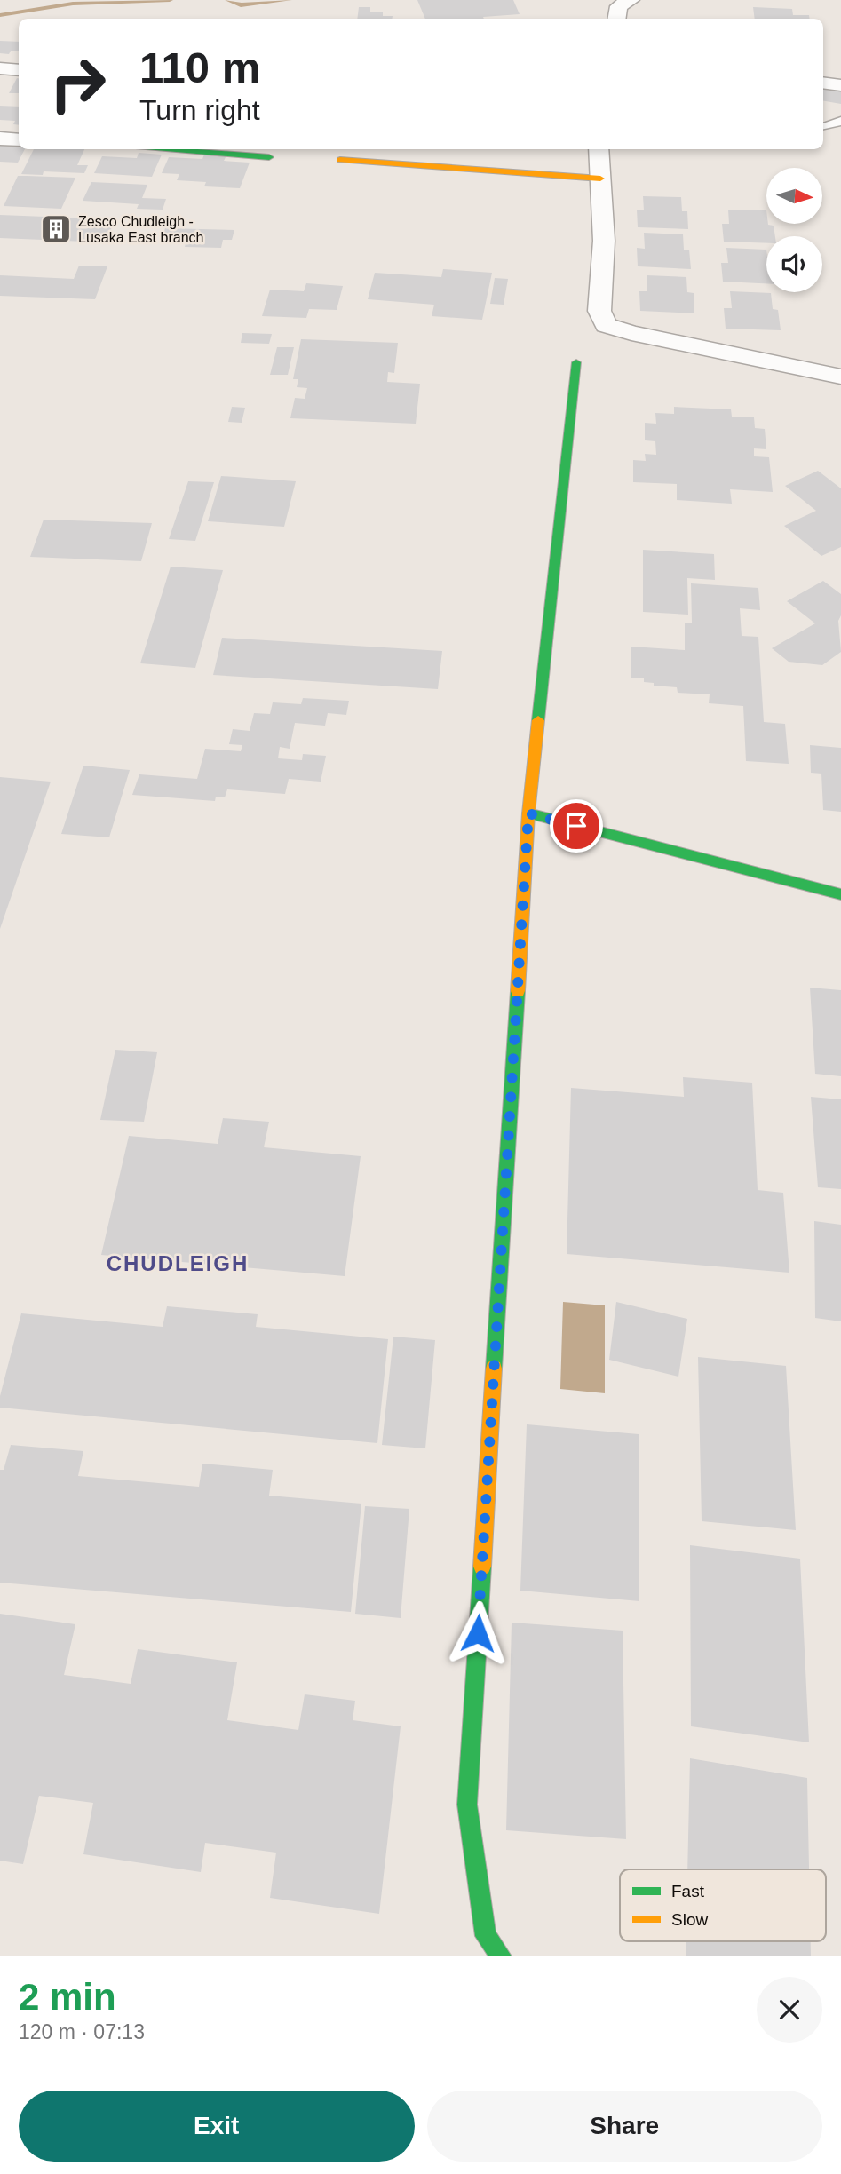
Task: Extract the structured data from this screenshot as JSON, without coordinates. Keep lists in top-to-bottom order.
{
  "districts": ["CHUDLEIGH"],
  "places": {
    "building": ["Zesco Chudleigh - Lusaka East branch"]
  },
  "legend": ["Fast", "Slow"],
  "north": "right",
  "page": {
    "turn": ["110 m", "Turn right"],
    "heading": ["2 min", "120 m · 07:13"],
    "buttons": ["Exit", "Share"]
  }
}
